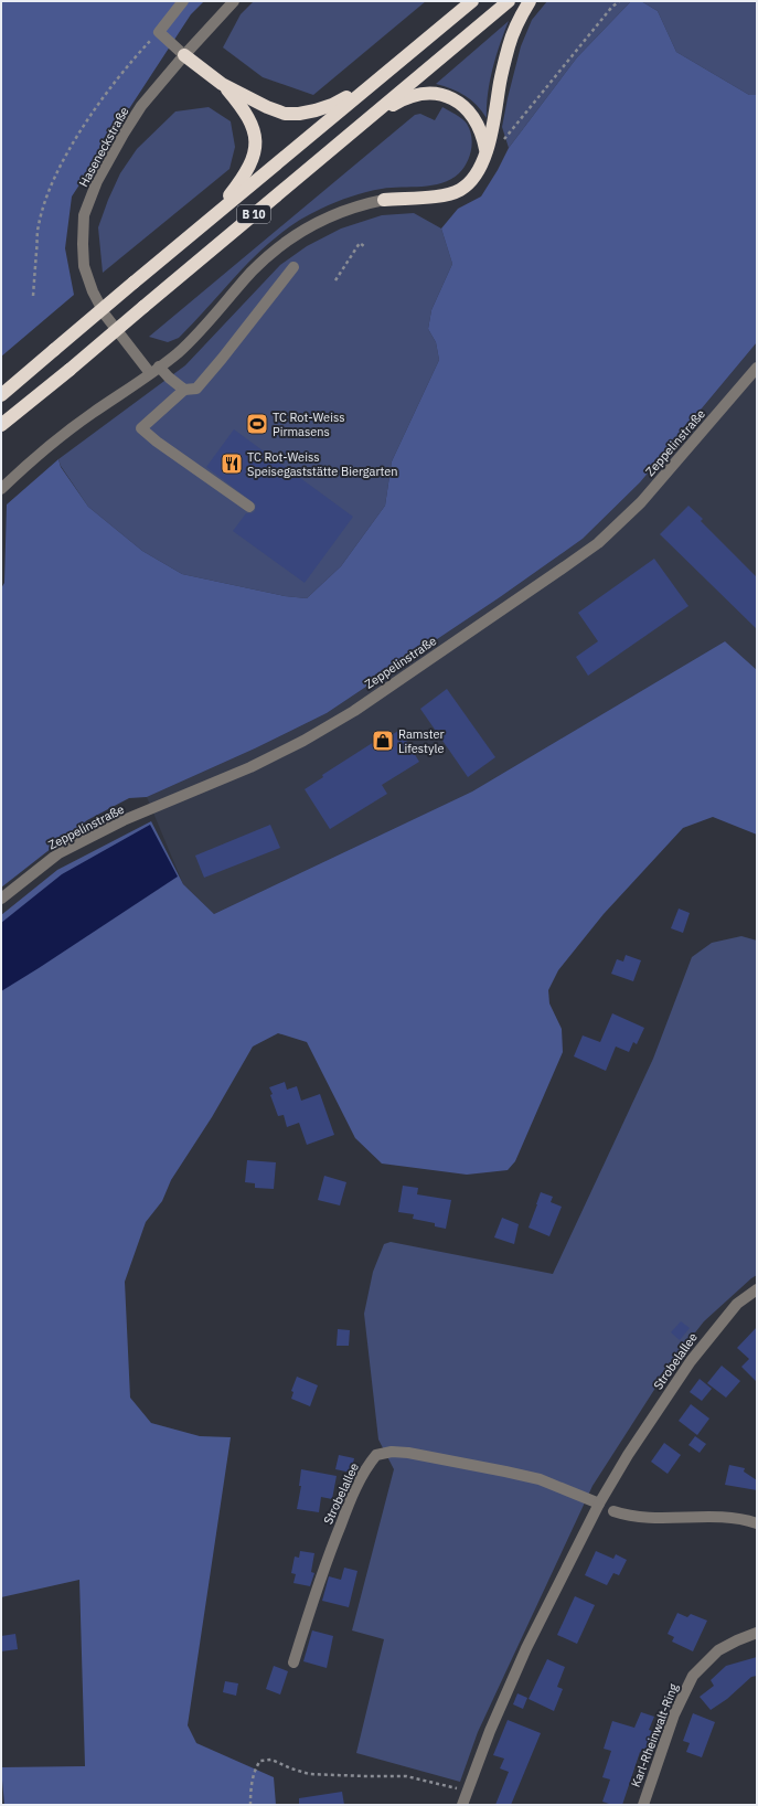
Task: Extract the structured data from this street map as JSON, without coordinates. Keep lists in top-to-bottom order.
{
  "streets": {
    "highway": ["B 10"],
    "street": [
      "Haseneckstraße",
      "Zeppelinstraße",
      "Strobelallee",
      "Karl-Rheinwalt-Ring"
    ]
  },
  "places": {
    "sports": ["TC Rot-Weiss Pirmasens"],
    "restaurant": ["TC Rot-Weiss Speisegaststätte Biergarten"],
    "shop": ["Ramster Lifestyle"]
  }
}
